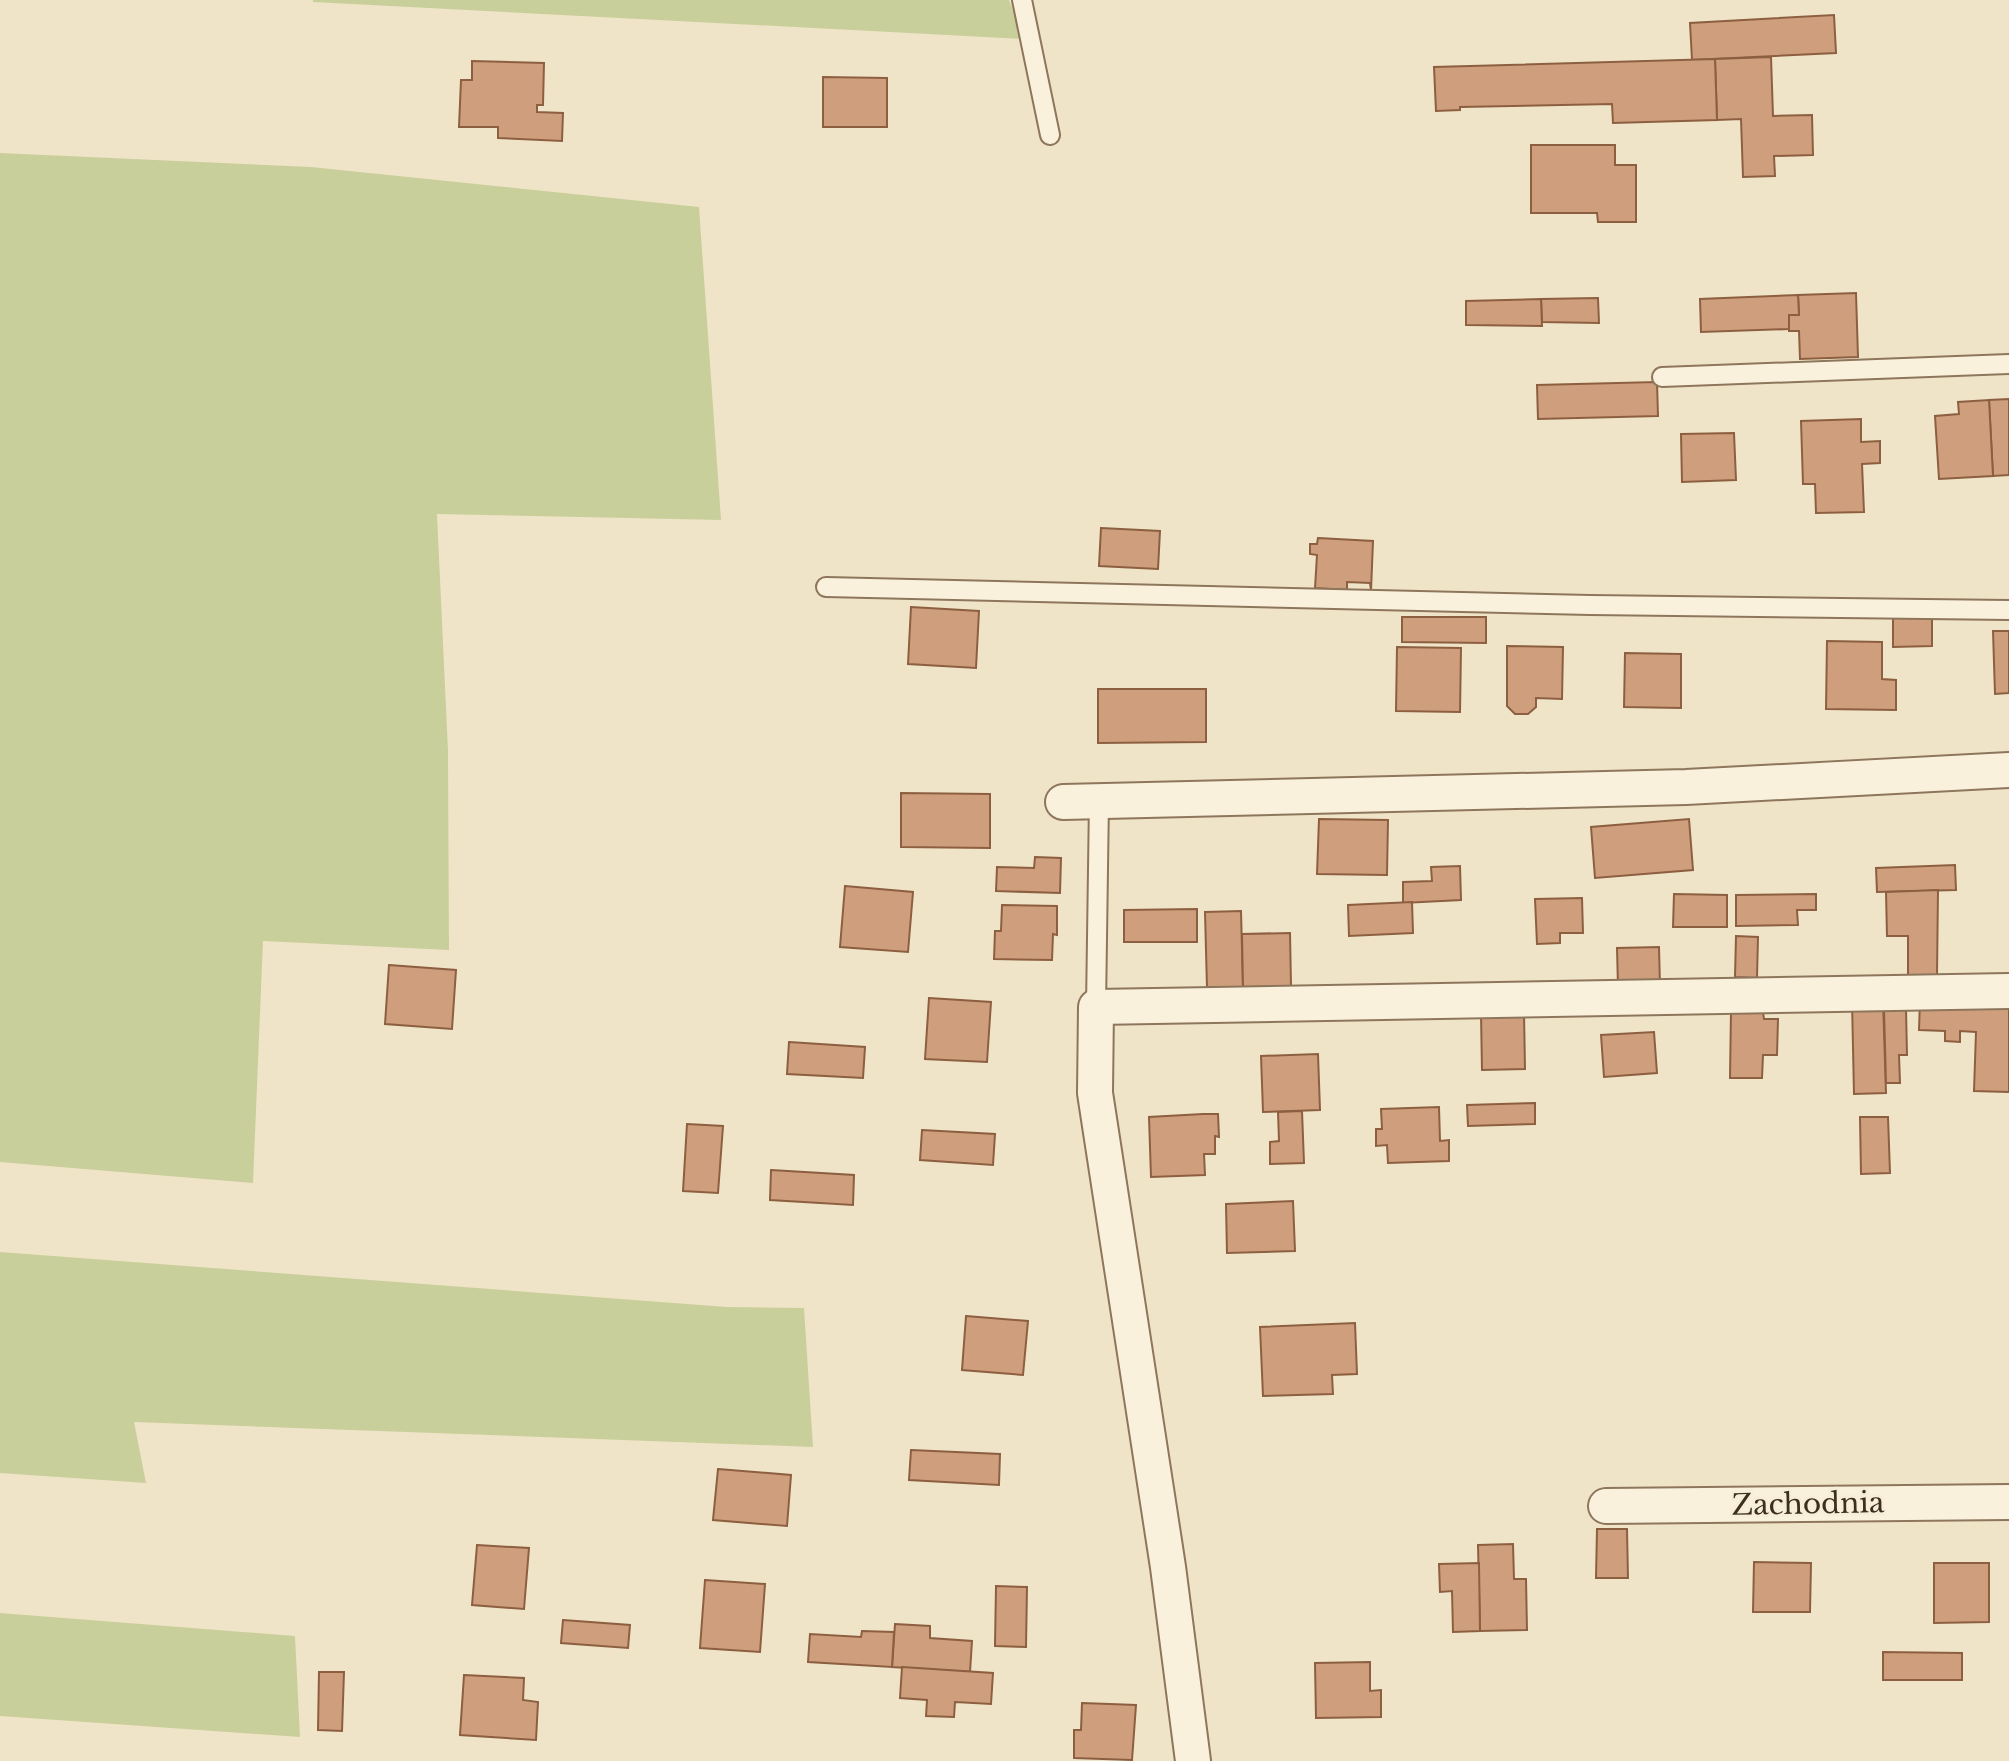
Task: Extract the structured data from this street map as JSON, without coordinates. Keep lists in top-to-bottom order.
{
  "streets": {
    "street": ["Zachodnia"]
  }
}
